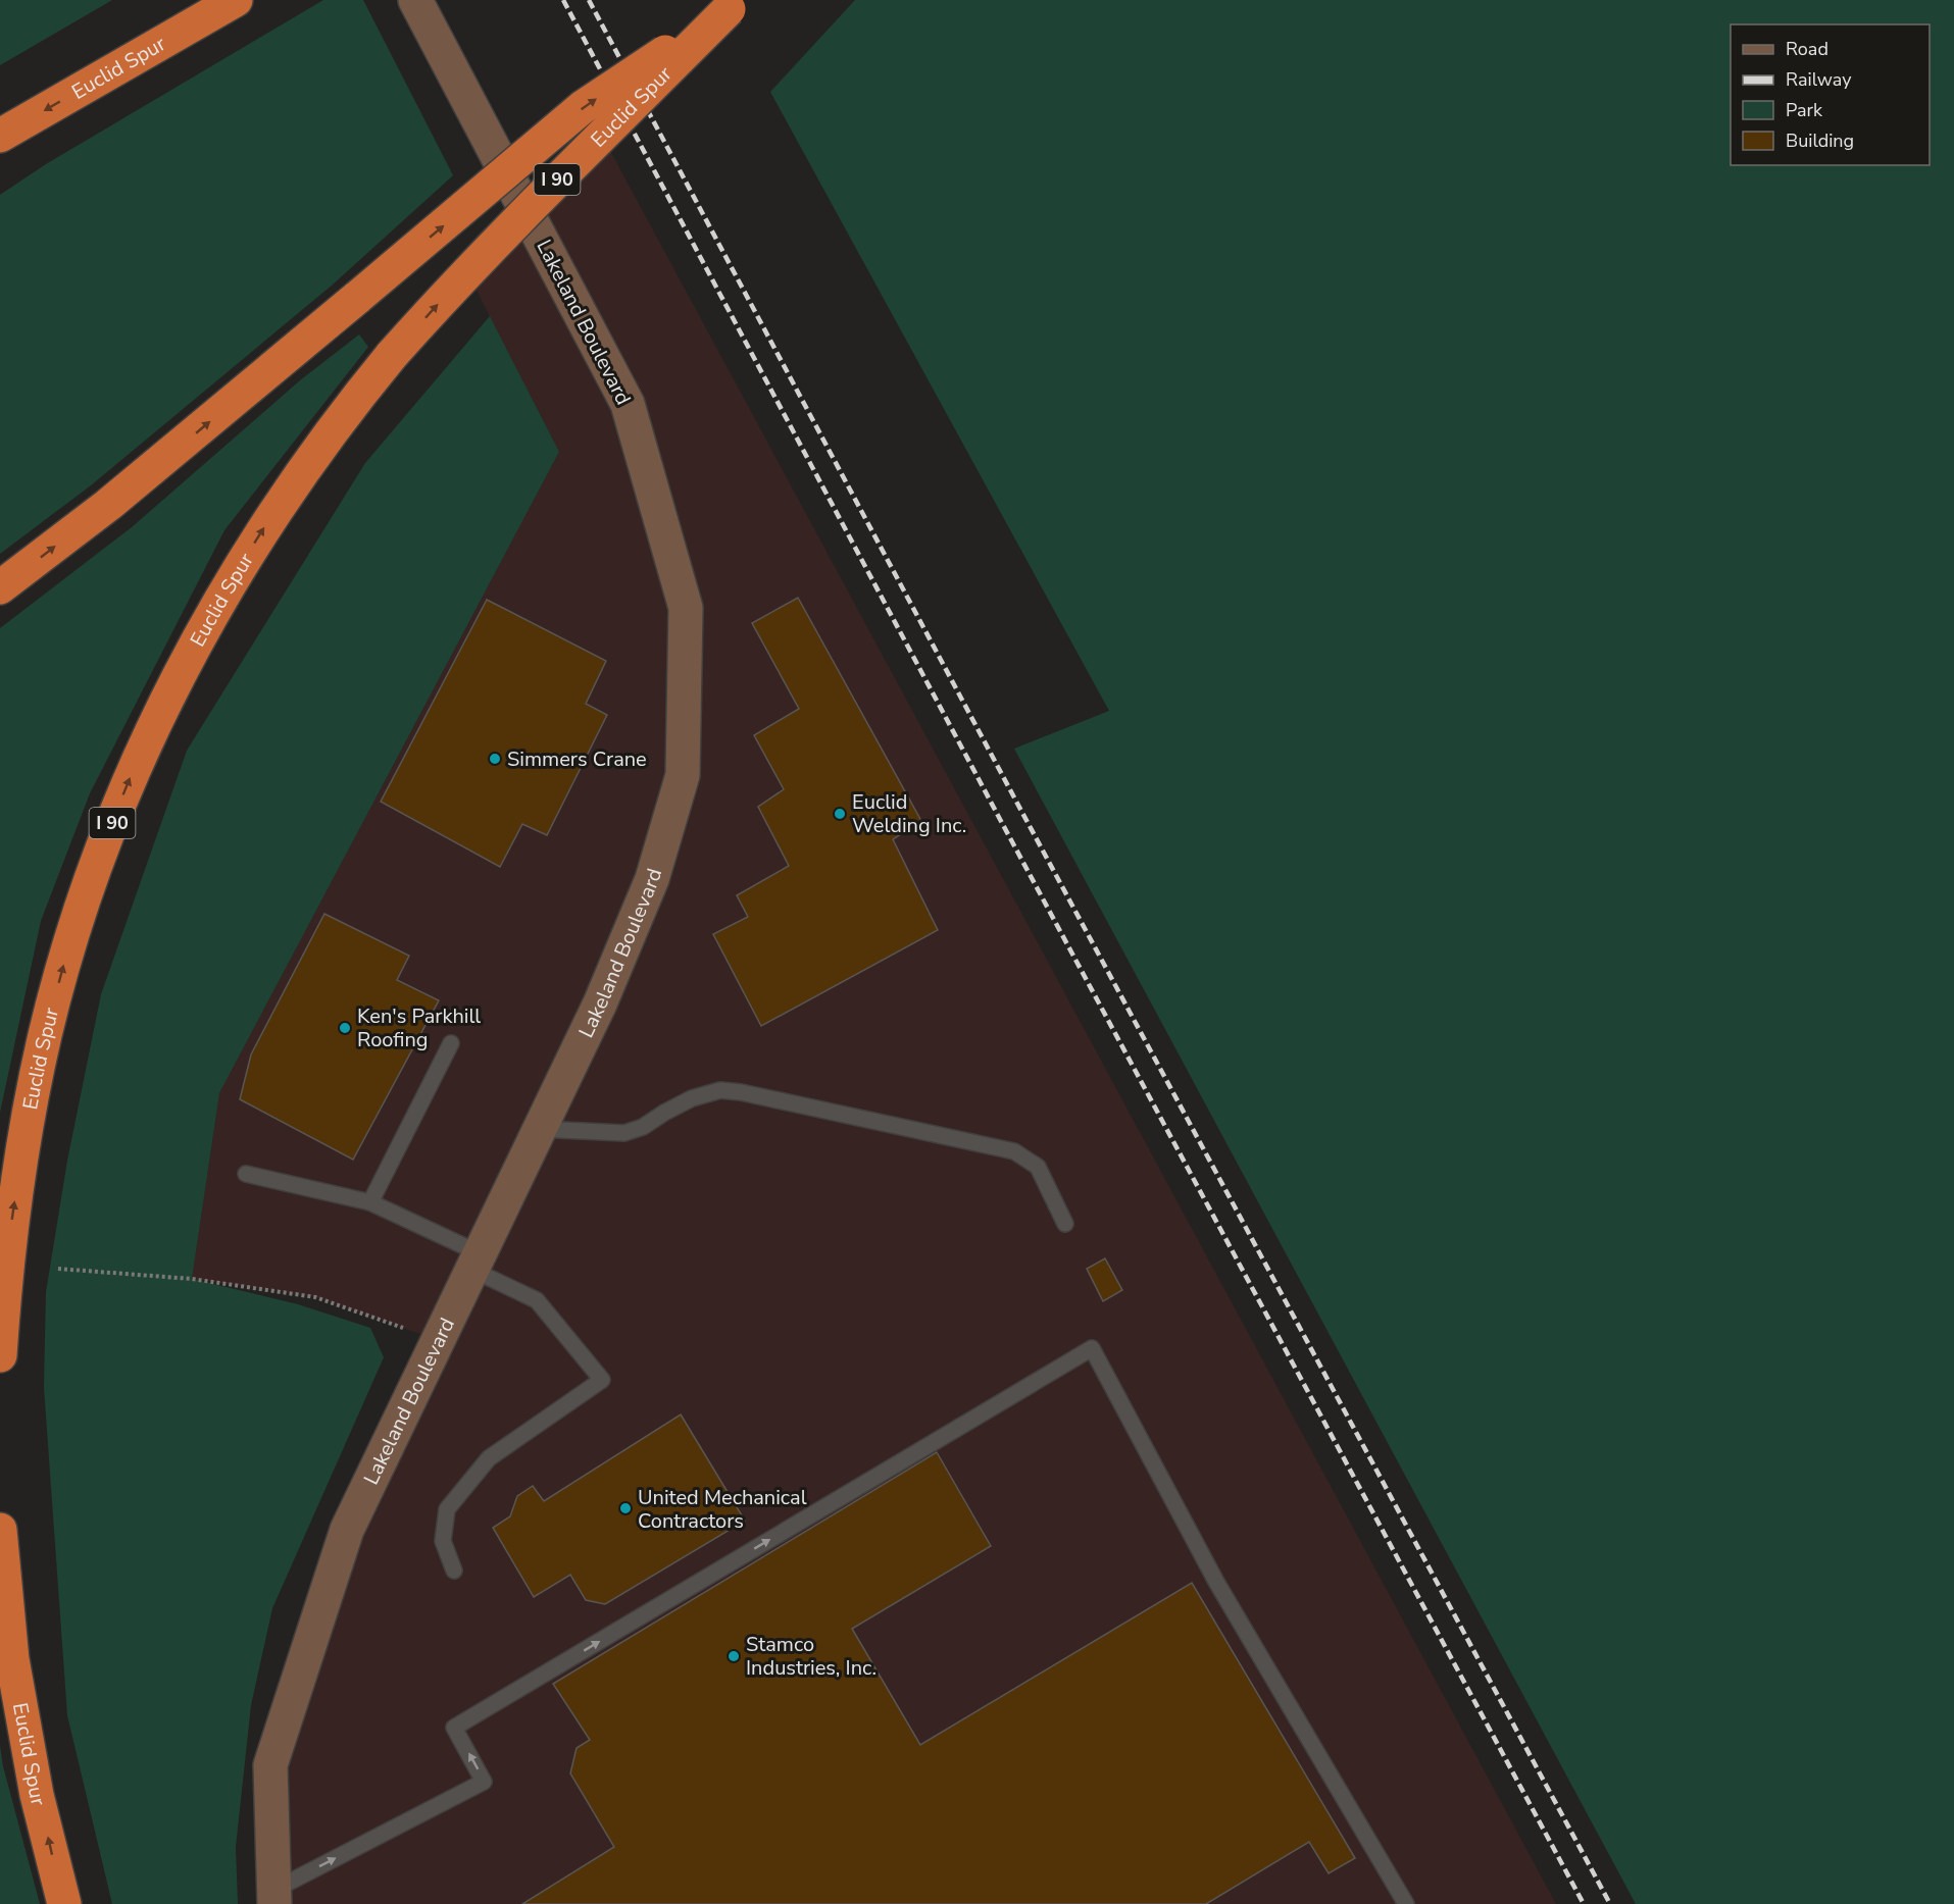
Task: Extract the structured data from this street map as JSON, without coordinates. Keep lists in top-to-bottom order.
{
  "streets": {
    "highway": ["Euclid Spur", "I 90"],
    "street": ["Lakeland Boulevard"]
  },
  "places": [
    "Simmers Crane",
    "Euclid Welding Inc.",
    "Ken's Parkhill Roofing",
    "United Mechanical Contractors",
    "Stamco Industries, Inc."
  ],
  "legend": [
    "Road",
    "Railway",
    "Park",
    "Building"
  ]
}
